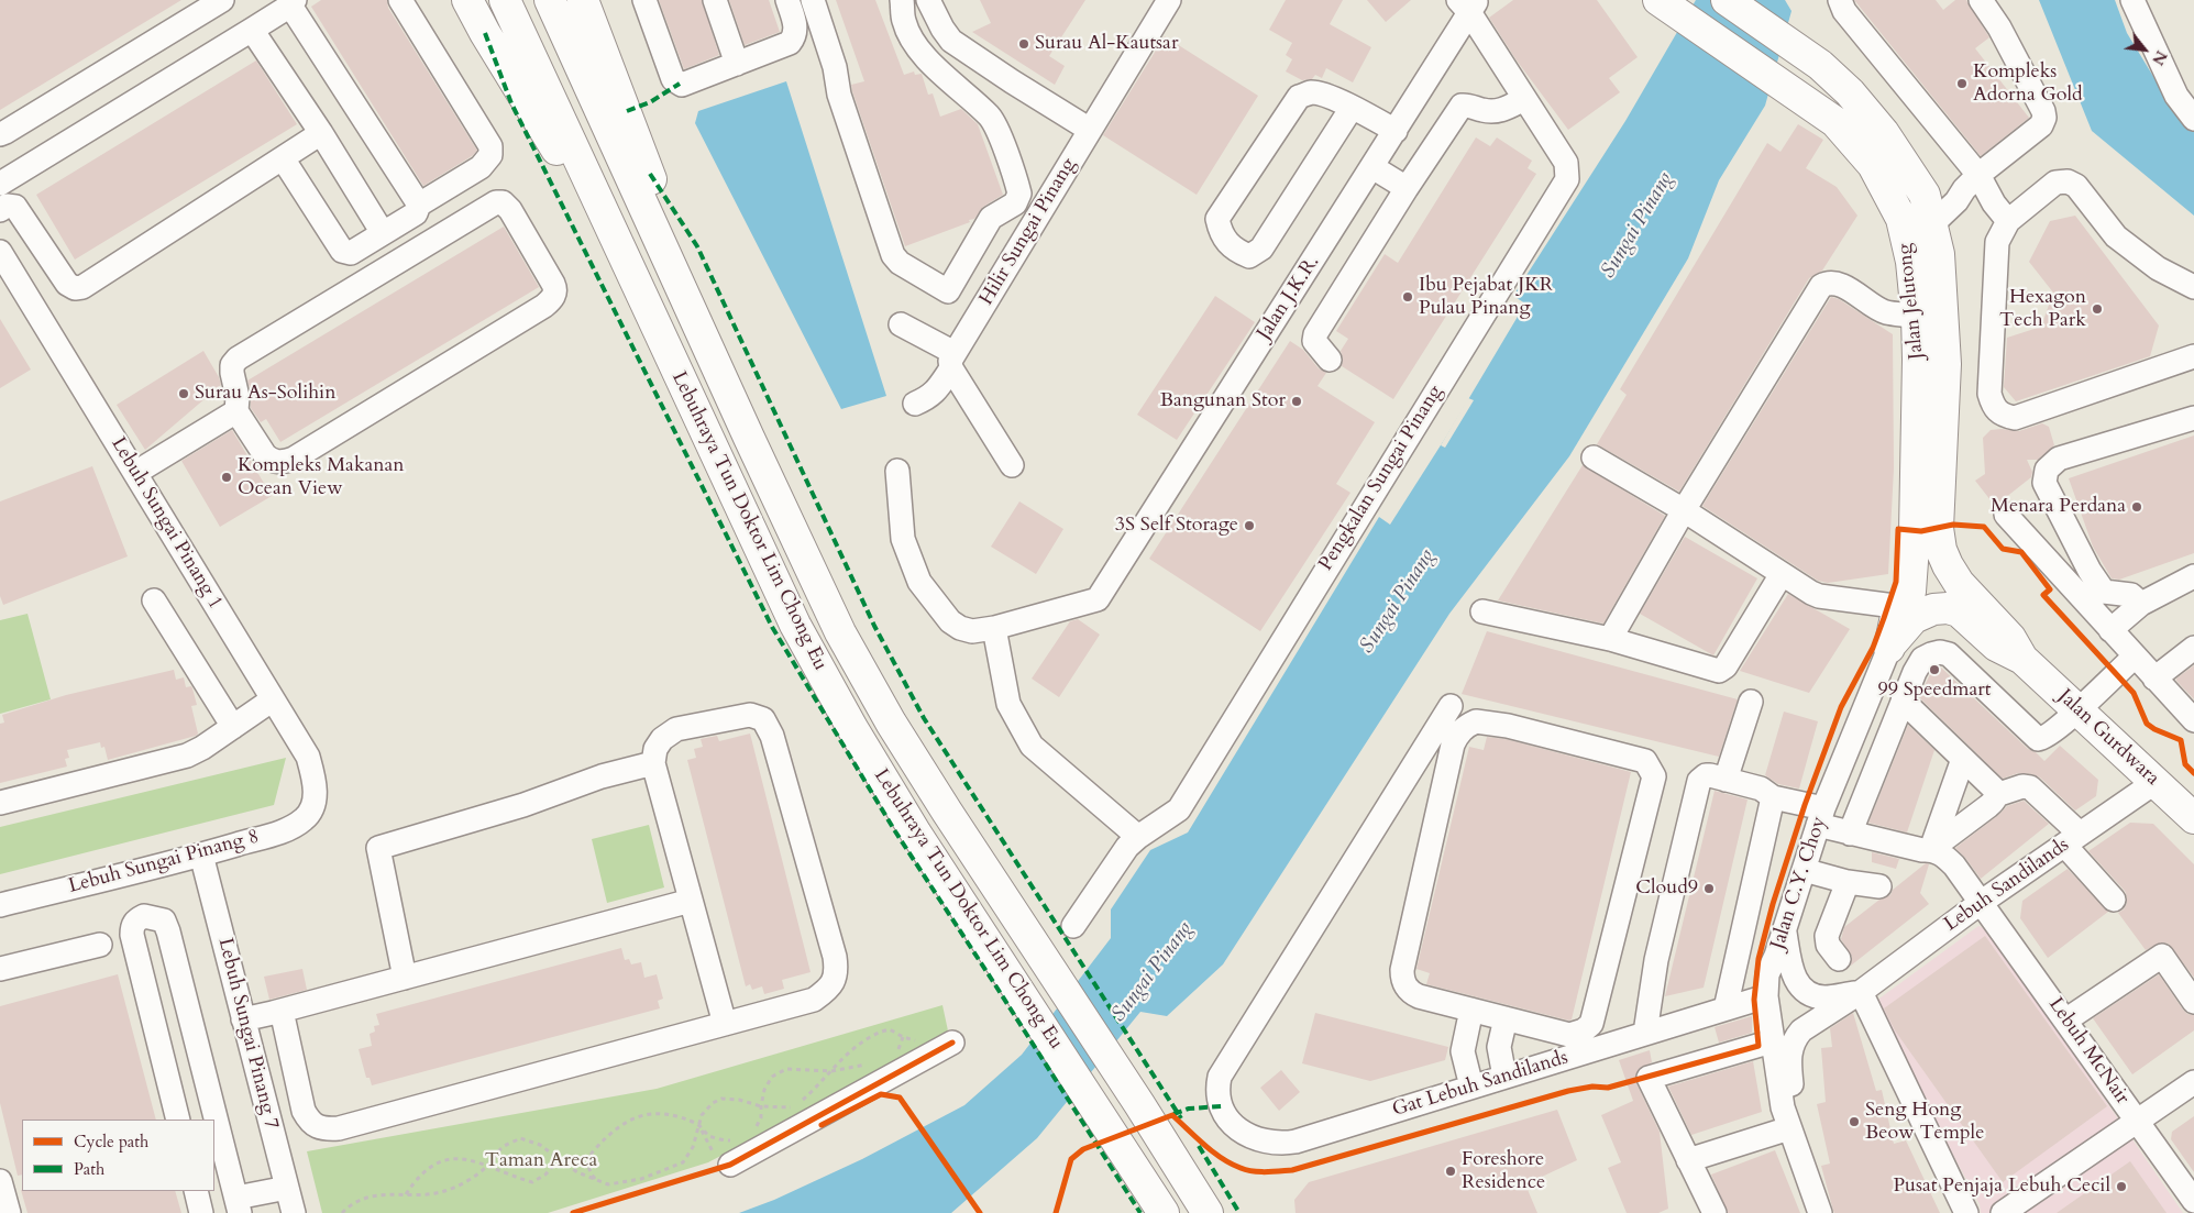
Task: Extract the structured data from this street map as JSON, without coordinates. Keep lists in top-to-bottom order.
{
  "streets": {
    "main road": ["Jalan Jelutong", "Lebuhraya Tun Doktor Lim Chong Eu", "Jalan Gurdwara"],
    "street": [
      "Hilir Sungai Pinang",
      "Jalan J.K.R.",
      "Pengkalan Sungai Pinang",
      "Lebuh Sungai Pinang 1",
      "Lebuh Sungai Pinang 8",
      "Jalan C.Y. Choy",
      "Lebuh Sandilands",
      "Lebuh Sungai Pinang 7",
      "Lebuh McNair",
      "Gat Lebuh Sandilands"
    ]
  },
  "crossings": [
    ["Jalan J.K.R.", "Pengkalan Sungai Pinang"],
    ["Jalan Jelutong", "Jalan Gurdwara"],
    ["Jalan Jelutong", "Jalan C.Y. Choy"],
    ["Lebuh Sungai Pinang 1", "Lebuh Sungai Pinang 8"],
    ["Jalan Gurdwara", "Jalan C.Y. Choy"],
    ["Jalan Gurdwara", "Lebuh Sandilands"],
    ["Lebuh Sungai Pinang 8", "Lebuh Sungai Pinang 7"],
    ["Jalan C.Y. Choy", "Lebuh Sandilands"],
    ["Jalan C.Y. Choy", "Gat Lebuh Sandilands"],
    ["Lebuh Sandilands", "Lebuh McNair"]
  ],
  "water": ["Sungai Pinang"],
  "parks": ["Taman Areca"],
  "places": [
    "Surau Al-Kautsar",
    "Kompleks Adorna Gold",
    "Ibu Pejabat JKR Pulau Pinang",
    "Hexagon Tech Park",
    "Surau As-Solihin",
    "Bangunan Stor",
    "Kompleks Makanan Ocean View",
    "Menara Perdana",
    "3S Self Storage",
    "99 Speedmart",
    "Cloud9",
    "Seng Hong Beow Temple",
    "Foreshore Residence",
    "Pusat Penjaja Lebuh Cecil"
  ],
  "legend": ["Cycle path", "Path"],
  "north": "bottom right"
}
